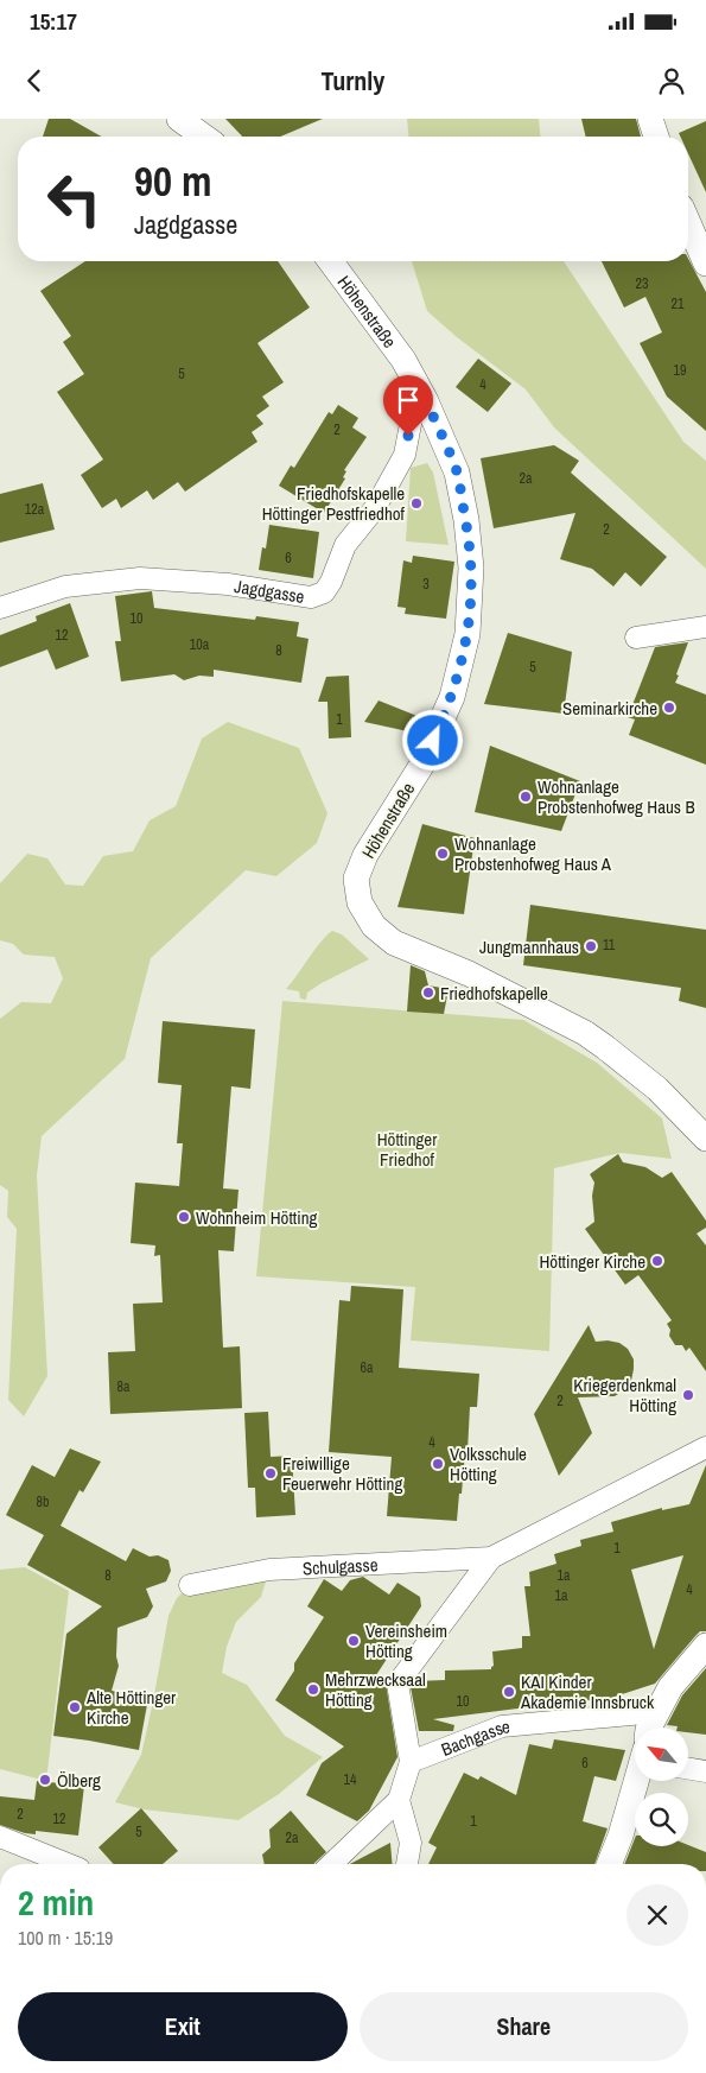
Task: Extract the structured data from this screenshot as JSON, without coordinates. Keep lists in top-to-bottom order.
{
  "streets": {
    "street": [
      "Höhenstraße",
      "Jagdgasse",
      "Schulgasse",
      "Bachgasse"
    ]
  },
  "crossings": [
    ["Höhenstraße", "Jagdgasse"],
    ["Schulgasse", "Bachgasse"]
  ],
  "parks": ["Höttinger Friedhof"],
  "places": [
    "Friedhofskapelle Höttinger Pestfriedhof",
    "Seminarkirche",
    "Wohnanlage Probstenhofweg Haus B",
    "Wohnanlage Probstenhofweg Haus A",
    "Jungmannhaus",
    "Friedhofskapelle",
    "Wohnheim Hötting",
    "Höttinger Kirche",
    "Kriegerdenkmal Hötting",
    "Volksschule Hötting",
    "Freiwillige Feuerwehr Hötting",
    "Vereinsheim Hötting",
    "Mehrzwecksaal Hötting",
    "KAI Kinder Akademie Innsbruck",
    "Alte Höttinger Kirche",
    "Ölberg"
  ],
  "house_numbers": [
    "23",
    "21",
    "19",
    "5",
    "4",
    "2",
    "2a",
    "12a",
    "2",
    "6",
    "3",
    "10",
    "12",
    "10a",
    "8",
    "5",
    "1",
    "11",
    "6a",
    "8a",
    "2",
    "4",
    "8b",
    "1",
    "8",
    "1a",
    "4",
    "1a",
    "10",
    "6",
    "14",
    "2",
    "12",
    "1",
    "5",
    "2a"
  ],
  "north": "top left",
  "page": {
    "status": "15:17",
    "header": "Turnly",
    "turn": ["90 m", "Jagdgasse"],
    "heading": ["2 min", "100 m · 15:19"],
    "buttons": ["Exit", "Share"]
  }
}
